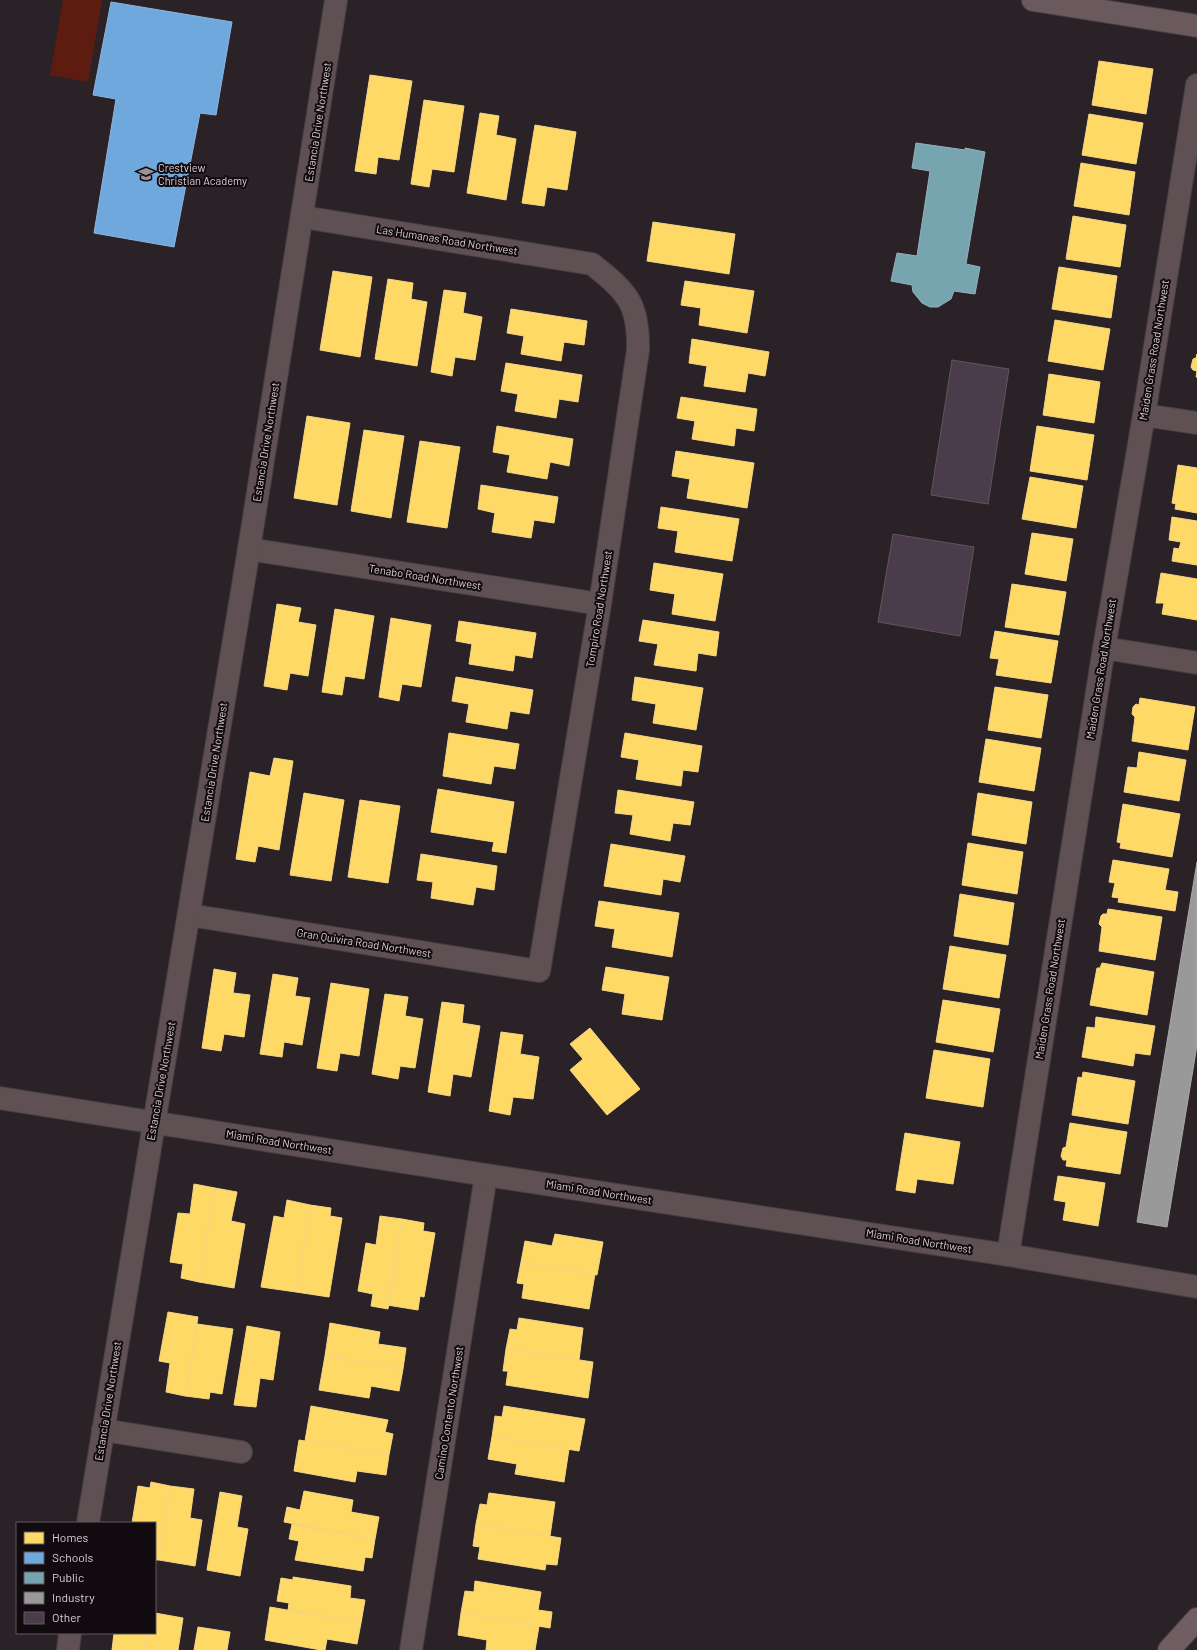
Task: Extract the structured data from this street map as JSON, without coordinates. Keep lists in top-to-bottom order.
{
  "streets": {
    "street": [
      "Estancia Drive Northwest",
      "Las Humanas Road Northwest",
      "Maiden Grass Road Northwest",
      "Tenabo Road Northwest",
      "Tompiro Road Northwest",
      "Gran Quivira Road Northwest",
      "Miami Road Northwest",
      "Camino Contento Northwest"
    ]
  },
  "crossings": [
    ["Estancia Drive Northwest", "Las Humanas Road Northwest"],
    ["Estancia Drive Northwest", "Tenabo Road Northwest"],
    ["Estancia Drive Northwest", "Gran Quivira Road Northwest"],
    ["Estancia Drive Northwest", "Miami Road Northwest"],
    ["Las Humanas Road Northwest", "Tompiro Road Northwest"],
    ["Maiden Grass Road Northwest", "Miami Road Northwest"],
    ["Tenabo Road Northwest", "Tompiro Road Northwest"],
    ["Tompiro Road Northwest", "Gran Quivira Road Northwest"],
    ["Miami Road Northwest", "Camino Contento Northwest"]
  ],
  "places": {
    "school or university": ["Crestview Christian Academy"]
  },
  "legend": [
    "Homes",
    "Schools",
    "Public",
    "Industry",
    "Other"
  ]
}
